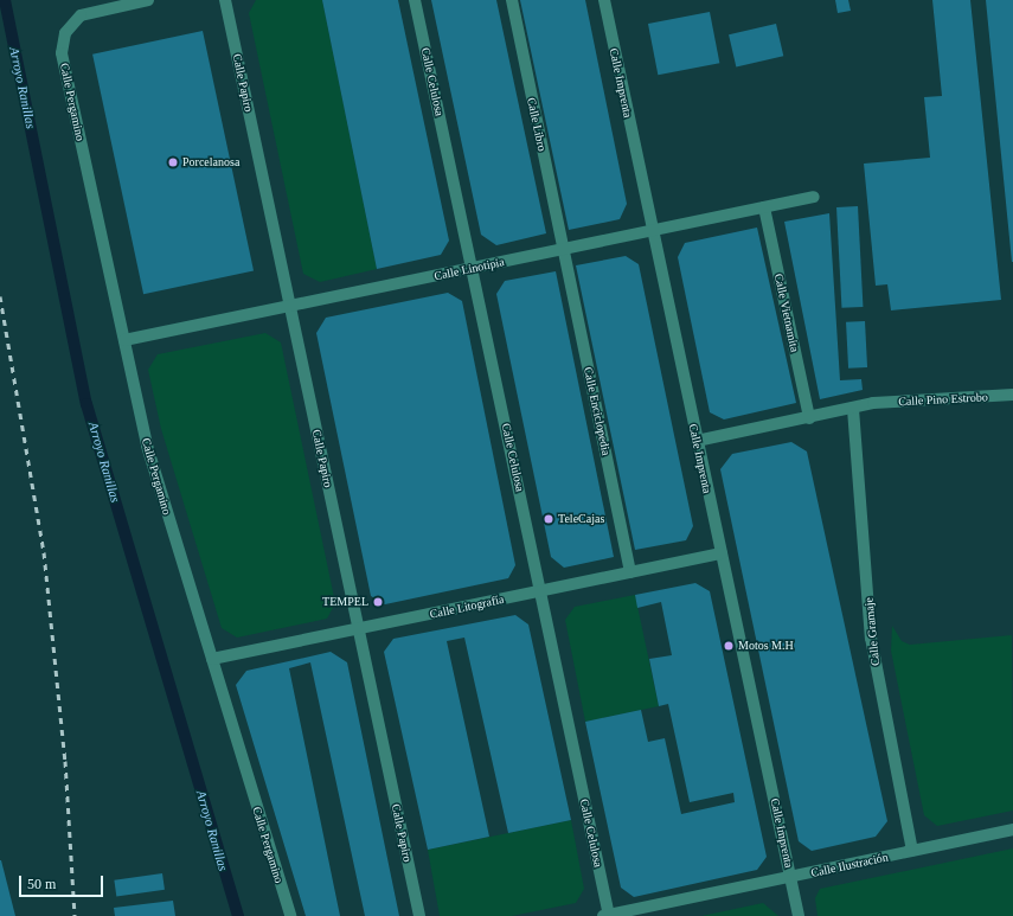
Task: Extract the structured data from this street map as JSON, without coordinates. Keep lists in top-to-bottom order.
{
  "streets": {
    "street": [
      "Calle Celulosa",
      "Calle Papiro",
      "Calle Imprenta",
      "Calle Pergamino",
      "Calle Libro",
      "Calle Linotipia",
      "Calle Vietnamita",
      "Calle Pino Estrobo",
      "Calle Enciclopedia",
      "Calle Litografía",
      "Calle Gramaje",
      "Calle Ilustración"
    ]
  },
  "crossings": [
    ["Calle Celulosa", "Calle Linotipia"],
    ["Calle Celulosa", "Calle Litografía"],
    ["Calle Celulosa", "Calle Ilustración"],
    ["Calle Papiro", "Calle Linotipia"],
    ["Calle Papiro", "Calle Litografía"],
    ["Calle Imprenta", "Calle Linotipia"],
    ["Calle Imprenta", "Calle Pino Estrobo"],
    ["Calle Imprenta", "Calle Litografía"],
    ["Calle Imprenta", "Calle Ilustración"],
    ["Calle Pergamino", "Calle Linotipia"],
    ["Calle Pergamino", "Calle Litografía"],
    ["Calle Libro", "Calle Linotipia"],
    ["Calle Libro", "Calle Enciclopedia"],
    ["Calle Linotipia", "Calle Vietnamita"],
    ["Calle Linotipia", "Calle Enciclopedia"],
    ["Calle Vietnamita", "Calle Pino Estrobo"],
    ["Calle Pino Estrobo", "Calle Gramaje"],
    ["Calle Enciclopedia", "Calle Litografía"],
    ["Calle Gramaje", "Calle Ilustración"]
  ],
  "water": ["Arroyo Ranillas"],
  "places": [
    "Porcelanosa",
    "TeleCajas",
    "TEMPEL",
    "Motos M.H"
  ],
  "scale_bar": "50 m"
}
